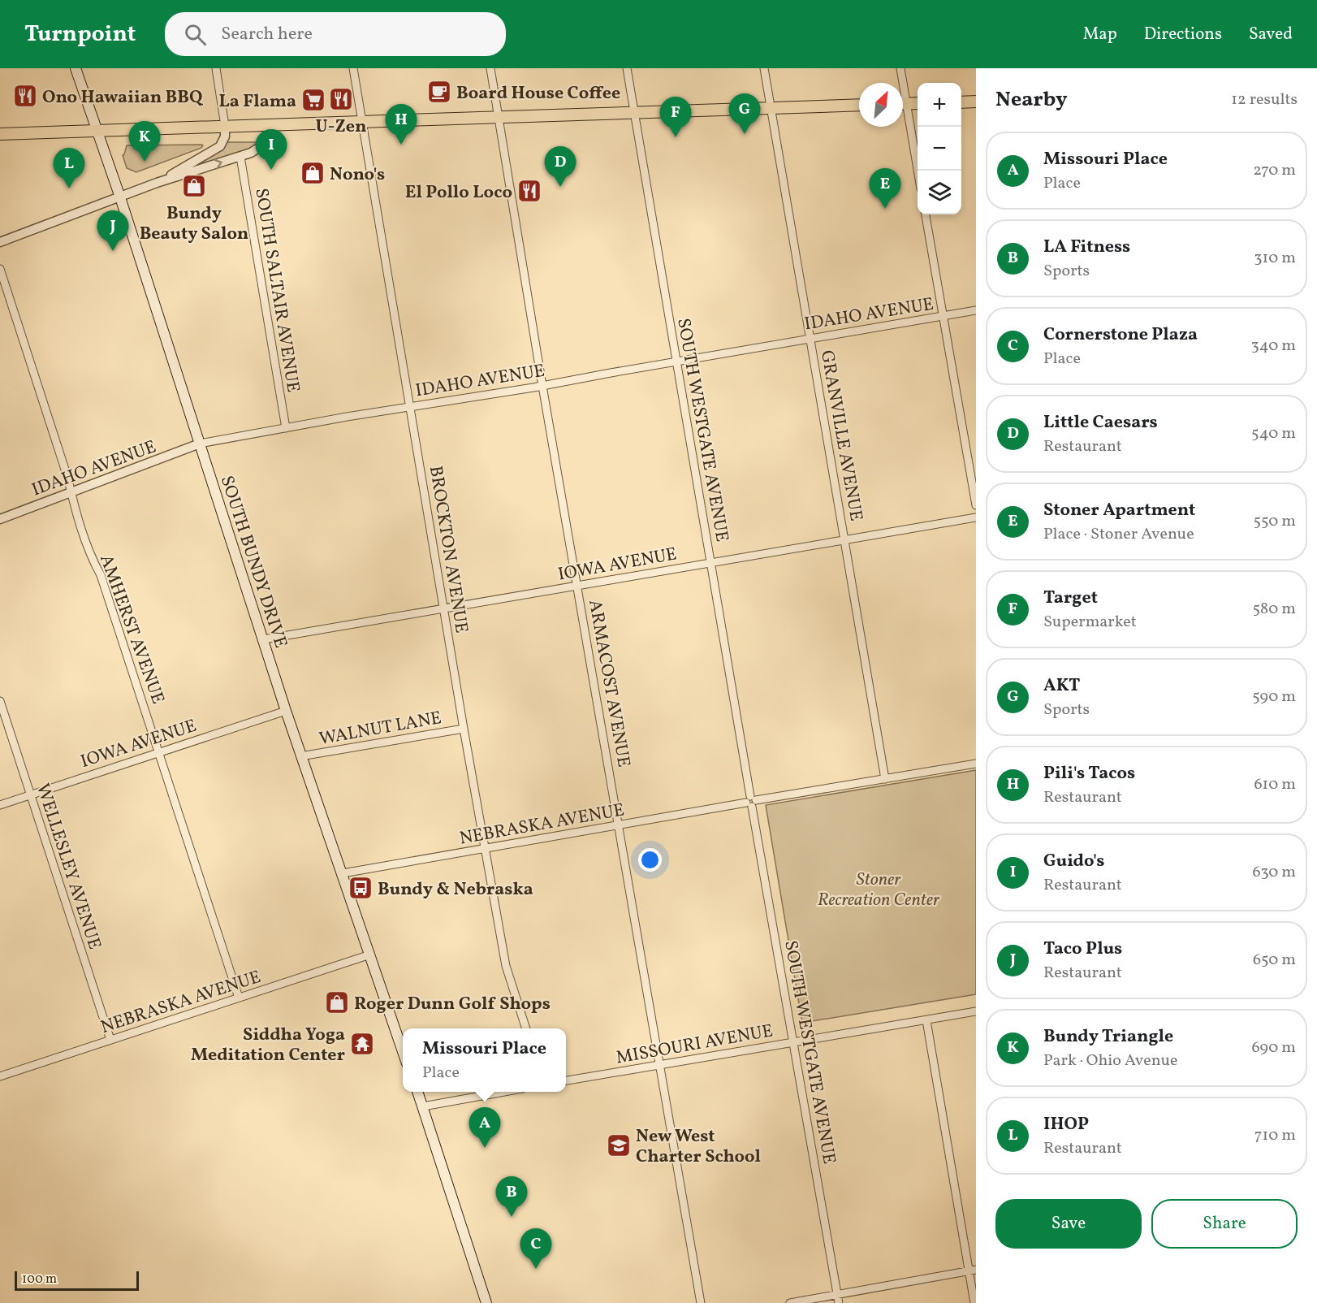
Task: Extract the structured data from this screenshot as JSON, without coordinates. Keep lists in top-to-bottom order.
{
  "streets": {
    "main road": ["SOUTH BUNDY DRIVE"],
    "street": [
      "SOUTH SALTAIR AVENUE",
      "IDAHO AVENUE",
      "SOUTH WESTGATE AVENUE",
      "GRANVILLE AVENUE",
      "BROCKTON AVENUE",
      "IOWA AVENUE",
      "AMHERST AVENUE",
      "ARMACOST AVENUE",
      "WALNUT LANE",
      "NEBRASKA AVENUE",
      "WELLESLEY AVENUE",
      "MISSOURI AVENUE"
    ]
  },
  "crossings": [
    ["SOUTH SALTAIR AVENUE", "IDAHO AVENUE"],
    ["IDAHO AVENUE", "SOUTH WESTGATE AVENUE"],
    ["IDAHO AVENUE", "GRANVILLE AVENUE"],
    ["IDAHO AVENUE", "BROCKTON AVENUE"],
    ["IDAHO AVENUE", "SOUTH BUNDY DRIVE"],
    ["IDAHO AVENUE", "AMHERST AVENUE"],
    ["IDAHO AVENUE", "ARMACOST AVENUE"],
    ["SOUTH WESTGATE AVENUE", "IOWA AVENUE"],
    ["SOUTH WESTGATE AVENUE", "NEBRASKA AVENUE"],
    ["SOUTH WESTGATE AVENUE", "MISSOURI AVENUE"],
    ["GRANVILLE AVENUE", "IOWA AVENUE"],
    ["GRANVILLE AVENUE", "NEBRASKA AVENUE"],
    ["BROCKTON AVENUE", "IOWA AVENUE"],
    ["BROCKTON AVENUE", "WALNUT LANE"],
    ["BROCKTON AVENUE", "NEBRASKA AVENUE"],
    ["SOUTH BUNDY DRIVE", "IOWA AVENUE"],
    ["SOUTH BUNDY DRIVE", "WALNUT LANE"],
    ["SOUTH BUNDY DRIVE", "NEBRASKA AVENUE"],
    ["IOWA AVENUE", "AMHERST AVENUE"],
    ["IOWA AVENUE", "ARMACOST AVENUE"],
    ["IOWA AVENUE", "WELLESLEY AVENUE"],
    ["AMHERST AVENUE", "NEBRASKA AVENUE"],
    ["ARMACOST AVENUE", "NEBRASKA AVENUE"],
    ["ARMACOST AVENUE", "MISSOURI AVENUE"],
    ["NEBRASKA AVENUE", "WELLESLEY AVENUE"]
  ],
  "parks": ["Stoner Recreation Center"],
  "places": {
    "cafe": ["Board House Coffee"],
    "restaurant": ["Ono Hawaiian BBQ", "U-Zen", "El Pollo Loco"],
    "supermarket": ["La Flama"],
    "shop": ["Nono's", "Bundy Beauty Salon", "Roger Dunn Golf Shops"],
    "bus stop": ["Bundy & Nebraska"],
    "temple": ["Siddha Yoga Meditation Center"],
    "school or university": ["New West Charter School"]
  },
  "scale_bar": "100 m",
  "north": "top right",
  "page": {
    "header": "Turnpoint",
    "search": "Search here",
    "nav": ["Map", "Directions", "Saved"],
    "heading": ["Nearby", "12 results"],
    "map_buttons": ["+", "−"],
    "pins": [
      "G",
      "F",
      "H",
      "K",
      "I",
      "D",
      "L",
      "E",
      "J",
      "A",
      "B",
      "C"
    ],
    "list": [
      {
        "mark": "A",
        "name": "Missouri Place",
        "note": "Place",
        "value": "270 m"
      },
      {
        "mark": "B",
        "name": "LA Fitness",
        "note": "Sports",
        "value": "310 m"
      },
      {
        "mark": "C",
        "name": "Cornerstone Plaza",
        "note": "Place",
        "value": "340 m"
      },
      {
        "mark": "D",
        "name": "Little Caesars",
        "note": "Restaurant",
        "value": "540 m"
      },
      {
        "mark": "E",
        "name": "Stoner Apartment",
        "note": "Place · Stoner Avenue",
        "value": "550 m"
      },
      {
        "mark": "F",
        "name": "Target",
        "note": "Supermarket",
        "value": "580 m"
      },
      {
        "mark": "G",
        "name": "AKT",
        "note": "Sports",
        "value": "590 m"
      },
      {
        "mark": "H",
        "name": "Pili's Tacos",
        "note": "Restaurant",
        "value": "610 m"
      },
      {
        "mark": "I",
        "name": "Guido's",
        "note": "Restaurant",
        "value": "630 m"
      },
      {
        "mark": "J",
        "name": "Taco Plus",
        "note": "Restaurant",
        "value": "650 m"
      },
      {
        "mark": "K",
        "name": "Bundy Triangle",
        "note": "Park · Ohio Avenue",
        "value": "690 m"
      },
      {
        "mark": "L",
        "name": "IHOP",
        "note": "Restaurant",
        "value": "710 m"
      }
    ],
    "popup": ["Missouri Place", "Place"],
    "buttons": ["Save", "Share"],
    "scale": "100 m"
  }
}
